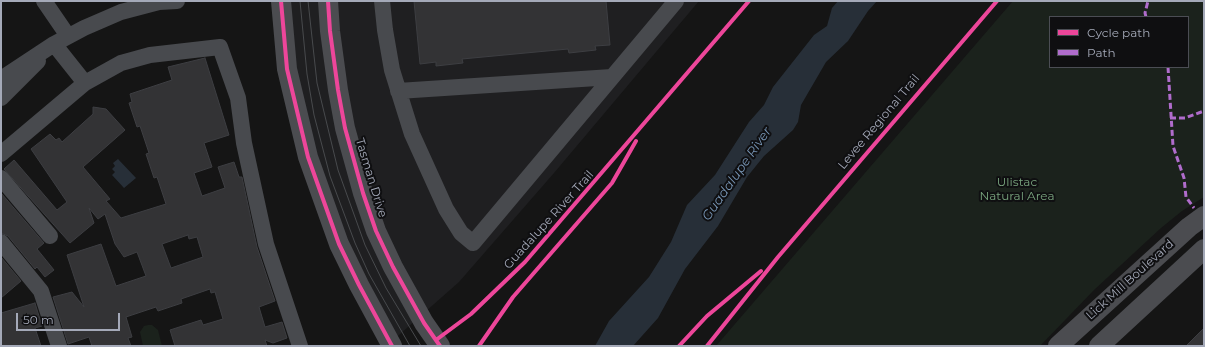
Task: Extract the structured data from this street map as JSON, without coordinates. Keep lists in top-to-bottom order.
{
  "streets": {
    "main road": ["Tasman Drive", "Lick Mill Boulevard"],
    "cycle path": ["Levee Regional Trail", "Guadalupe River Trail"]
  },
  "water": ["Guadalupe River"],
  "parks": ["Ulistac Natural Area"],
  "legend": ["Cycle path", "Path"],
  "scale_bar": "50 m"
}
